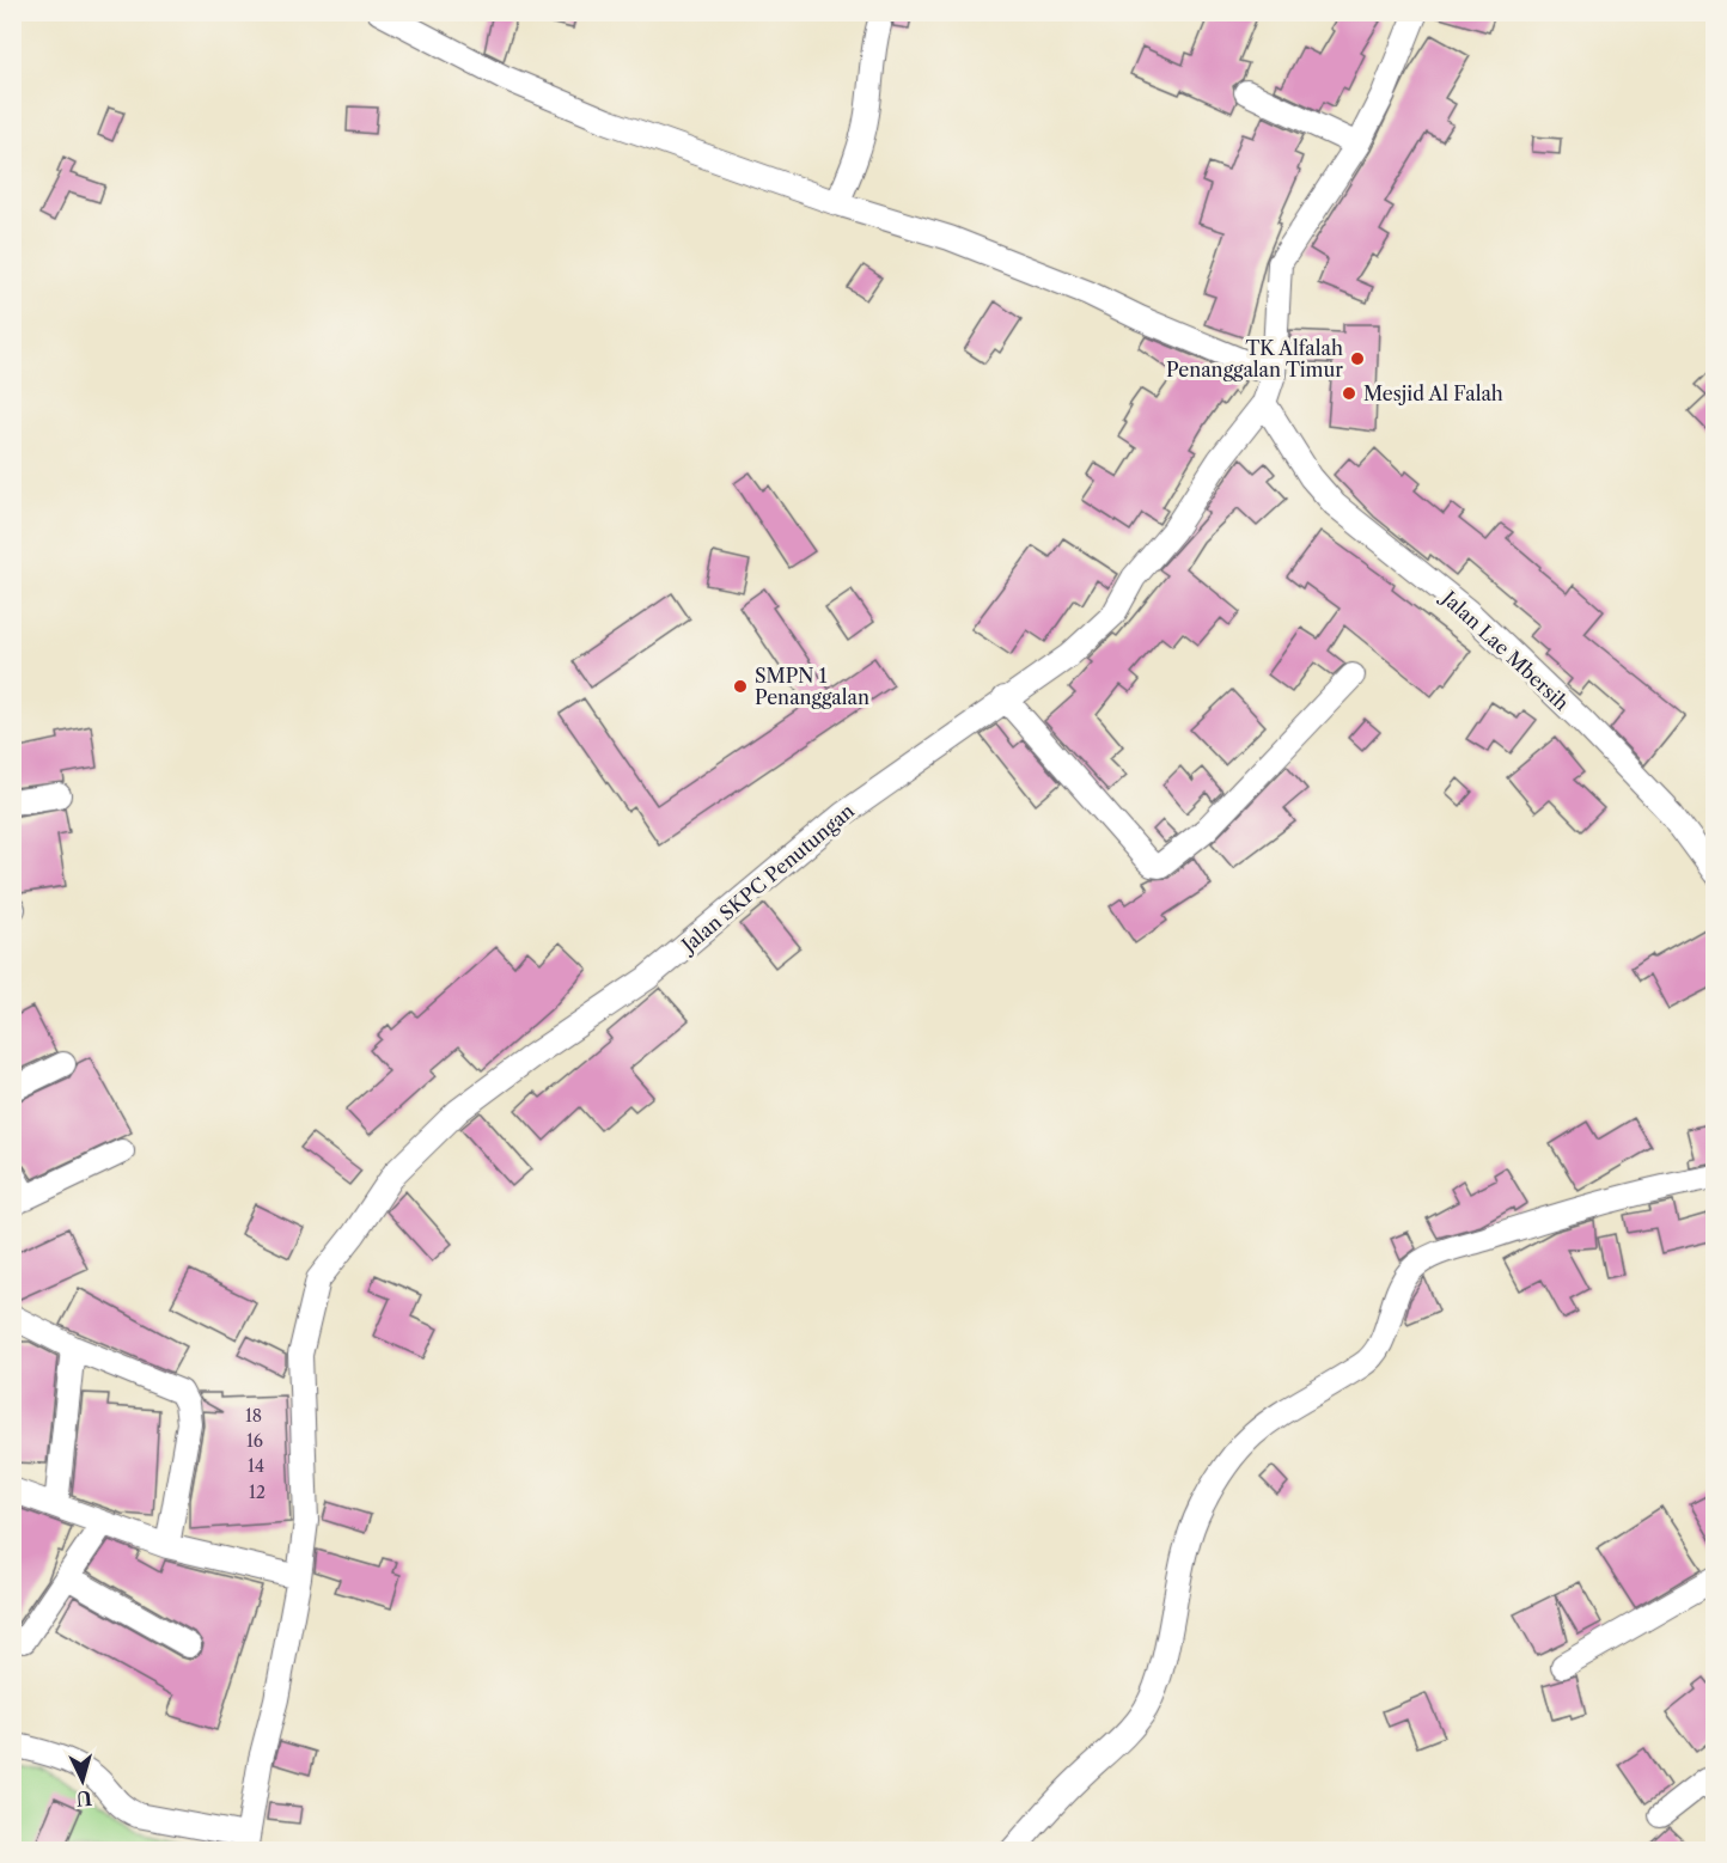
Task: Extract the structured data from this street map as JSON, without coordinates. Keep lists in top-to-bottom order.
{
  "streets": {
    "street": ["Jalan Lae Mbersih", "Jalan SKPC Penutungan"]
  },
  "crossings": [
    ["Jalan Lae Mbersih", "Jalan SKPC Penutungan"]
  ],
  "places": ["TK Alfalah Penanggalan Timur", "Mesjid Al Falah", "SMPN 1 Penanggalan"],
  "house_numbers": [
    "18",
    "16",
    "14",
    "12"
  ],
  "north": "bottom"
}
